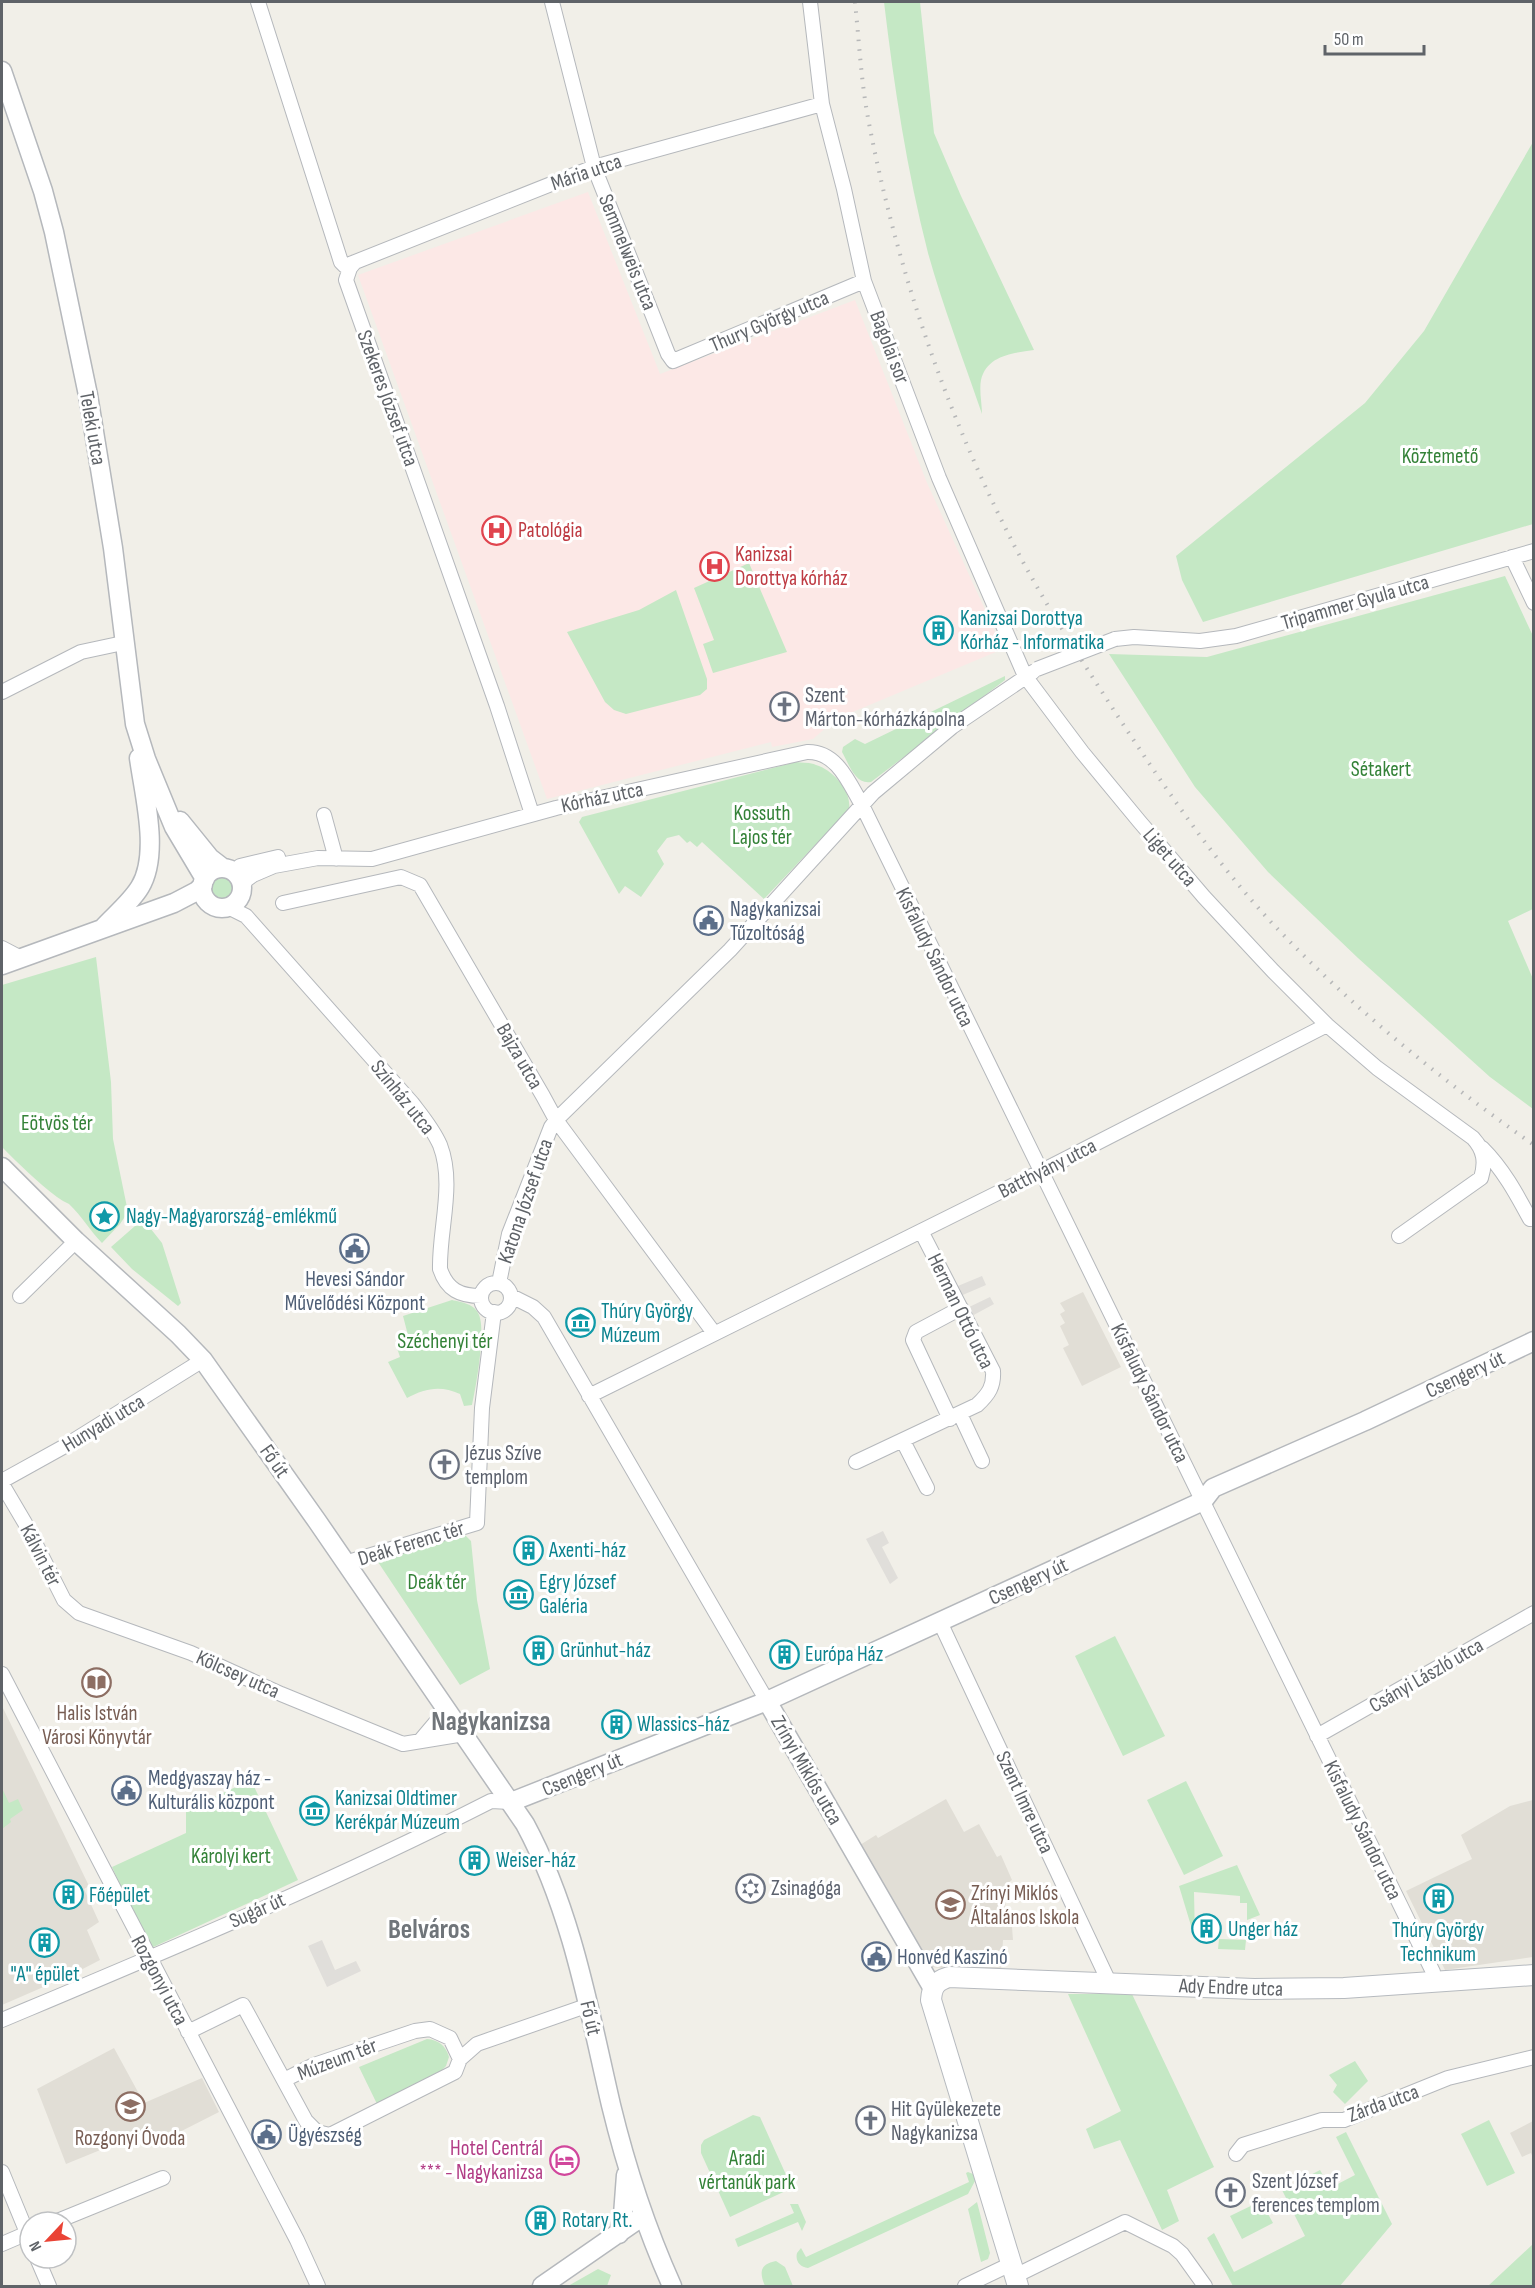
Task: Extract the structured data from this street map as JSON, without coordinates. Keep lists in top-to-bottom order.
{
  "streets": {
    "main road": ["Zrínyi Miklós utca", "Ady Endre utca"],
    "street": [
      "Mária utca",
      "Semmelweis utca",
      "Thury György utca",
      "Bagolai sor",
      "Szekeres József utca",
      "Teleki utca",
      "Tripammer Gyula utca",
      "Kórház utca",
      "Liget utca",
      "Kisfaludy Sándor utca",
      "Bajza utca",
      "Színház utca",
      "Batthyány utca",
      "Katona József utca",
      "Herman Ottó utca",
      "Csengery út",
      "Hunyadi utca",
      "Fő út",
      "Deák Ferenc tér",
      "Kálvin tér",
      "Kölcsey utca",
      "Csányi László utca",
      "Szent Imre utca",
      "Sugár út",
      "Rozgonyi utca",
      "Múzeum tér",
      "Zárda utca"
    ]
  },
  "crossings": [
    ["Mária utca", "Semmelweis utca"],
    ["Mária utca", "Bagolai sor"],
    ["Mária utca", "Szekeres József utca"],
    ["Semmelweis utca", "Thury György utca"],
    ["Thury György utca", "Bagolai sor"],
    ["Bagolai sor", "Tripammer Gyula utca"],
    ["Bagolai sor", "Liget utca"],
    ["Szekeres József utca", "Kórház utca"],
    ["Teleki utca", "Kórház utca"],
    ["Teleki utca", "Színház utca"],
    ["Tripammer Gyula utca", "Liget utca"],
    ["Kórház utca", "Kisfaludy Sándor utca"],
    ["Kórház utca", "Színház utca"],
    ["Liget utca", "Batthyány utca"],
    ["Kisfaludy Sándor utca", "Batthyány utca"],
    ["Kisfaludy Sándor utca", "Csengery út"],
    ["Kisfaludy Sándor utca", "Csányi László utca"],
    ["Kisfaludy Sándor utca", "Ady Endre utca"],
    ["Bajza utca", "Batthyány utca"],
    ["Bajza utca", "Katona József utca"],
    ["Színház utca", "Katona József utca"],
    ["Színház utca", "Deák Ferenc tér"],
    ["Színház utca", "Zrínyi Miklós utca"],
    ["Batthyány utca", "Herman Ottó utca"],
    ["Batthyány utca", "Zrínyi Miklós utca"],
    ["Katona József utca", "Deák Ferenc tér"],
    ["Katona József utca", "Zrínyi Miklós utca"],
    ["Csengery út", "Fő út"],
    ["Csengery út", "Zrínyi Miklós utca"],
    ["Csengery út", "Szent Imre utca"],
    ["Csengery út", "Sugár út"],
    ["Hunyadi utca", "Fő út"],
    ["Hunyadi utca", "Kálvin tér"],
    ["Fő út", "Deák Ferenc tér"],
    ["Fő út", "Sugár út"],
    ["Fő út", "Múzeum tér"],
    ["Deák Ferenc tér", "Zrínyi Miklós utca"],
    ["Kálvin tér", "Kölcsey utca"],
    ["Zrínyi Miklós utca", "Ady Endre utca"],
    ["Szent Imre utca", "Ady Endre utca"],
    ["Sugár út", "Rozgonyi utca"]
  ],
  "districts": ["Nagykanizsa", "Belváros"],
  "parks": [
    "Köztemető",
    "Sétakert",
    "Kossuth Lajos tér",
    "Eötvös tér",
    "Széchenyi tér",
    "Deák tér",
    "Károlyi kert",
    "Aradi vértanúk park"
  ],
  "places": {
    "hospital": ["Patológia", "Kanizsai Dorottya kórház"],
    "building": [
      "Kanizsai Dorottya Kórház - Informatika",
      "Axenti-ház",
      "Grünhut-ház",
      "Európa Ház",
      "Wlassics-ház",
      "Weiser-ház",
      "Főépület",
      "Thúry György Technikum",
      "Unger ház",
      "\"A\" épület",
      "Rotary Rt."
    ],
    "church": [
      "Szent Márton-kórházkápolna",
      "Jézus Szíve templom",
      "Hit Gyülekezete Nagykanizsa",
      "Szent József ferences templom"
    ],
    "public building": [
      "Nagykanizsai Tűzoltóság",
      "Hevesi Sándor Művelődési Központ",
      "Medgyaszay ház - Kulturális központ",
      "Honvéd Kaszinó",
      "Ügyészség"
    ],
    "place": ["Nagy-Magyarország-emlékmű"],
    "museum": ["Thúry György Múzeum", "Egry József Galéria", "Kanizsai Oldtimer Kerékpár Múzeum"],
    "library": ["Halis István Városi Könyvtár"],
    "synagogue": ["Zsinagóga"],
    "school or university": ["Zrínyi Miklós Általános Iskola", "Rozgonyi Óvoda"],
    "hotel": ["Hotel Centrál *** - Nagykanizsa"]
  },
  "scale_bar": "50 m",
  "north": "bottom left"
}
